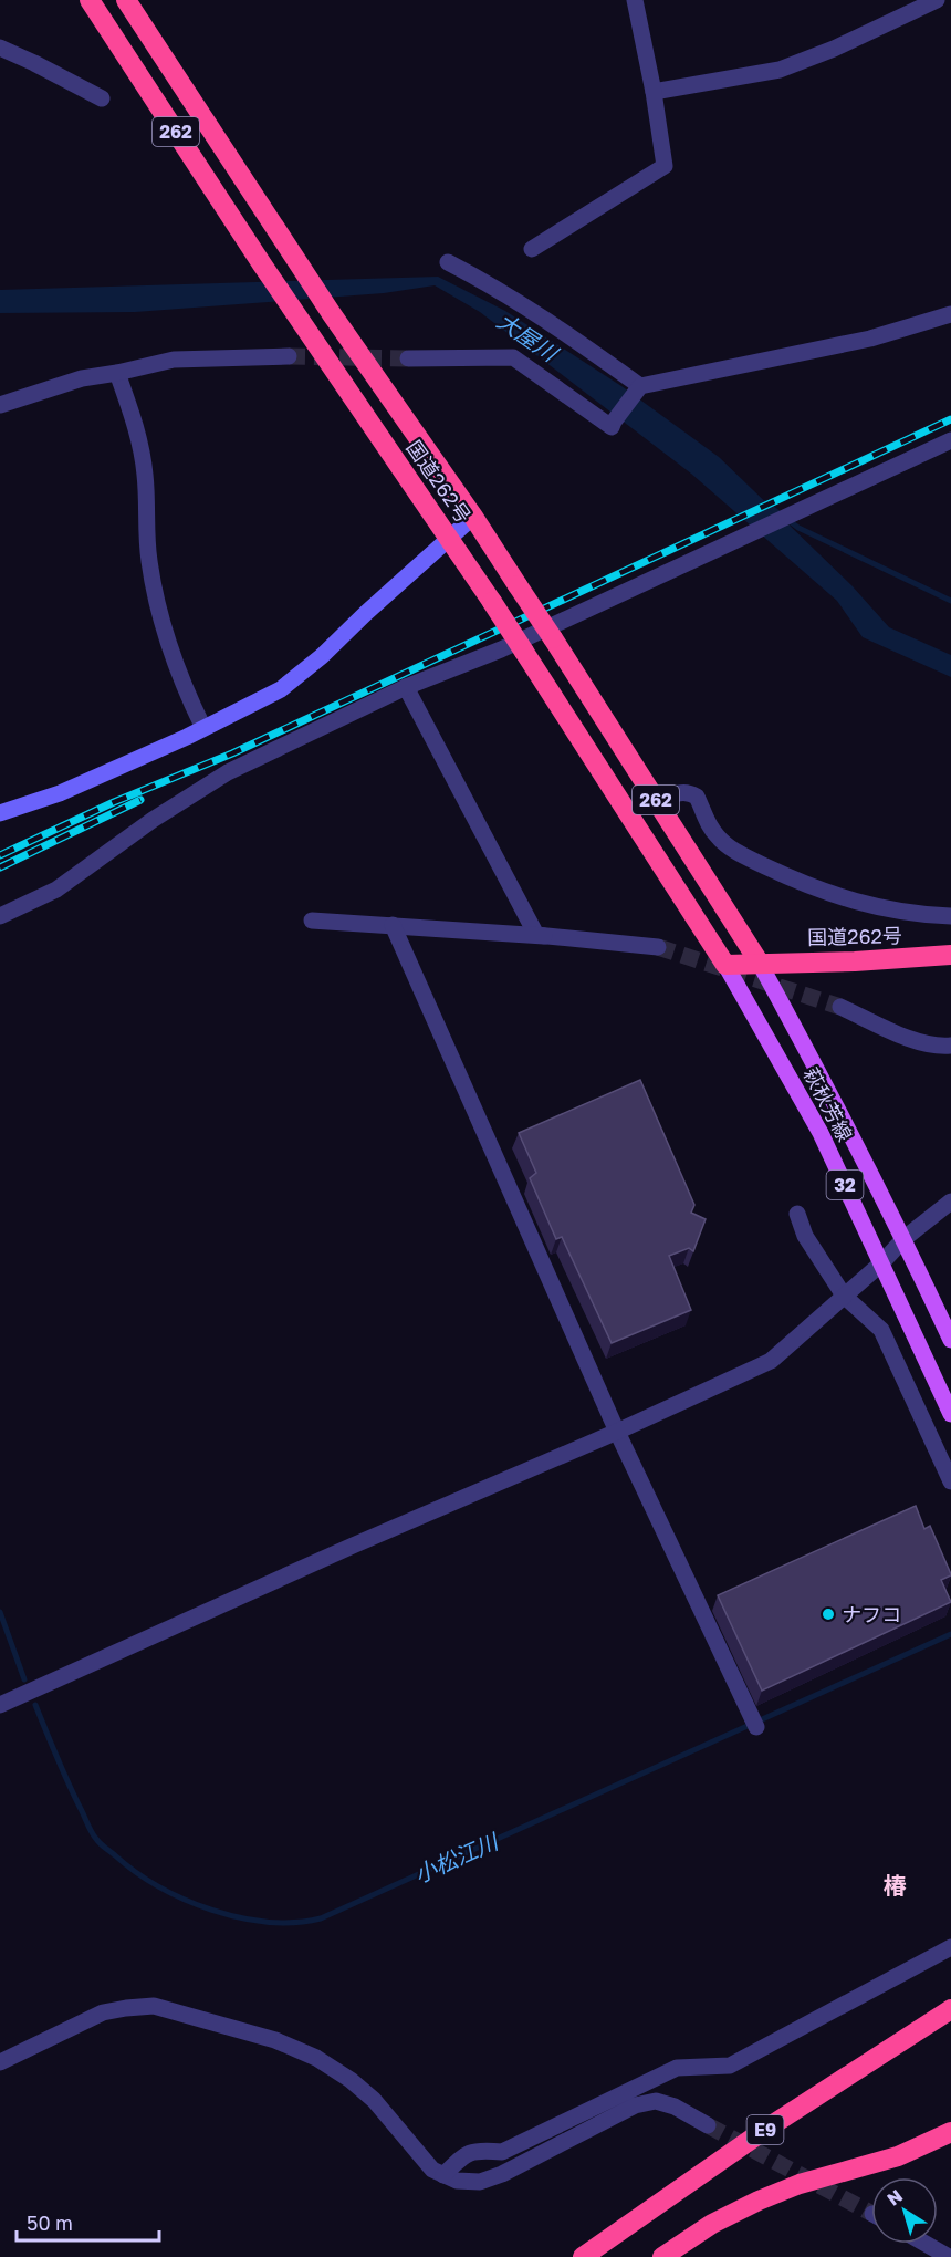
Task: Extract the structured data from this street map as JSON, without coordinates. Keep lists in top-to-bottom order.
{
  "streets": {
    "highway": ["262", "国道262号", "E9"],
    "main road": ["萩秋芳線", "32"]
  },
  "crossings": [
    ["国道262号", "萩秋芳線"]
  ],
  "districts": ["椿"],
  "water": ["大屋川", "小松江川"],
  "places": ["ナフコ"],
  "scale_bar": "50 m",
  "north": "top left"
}
